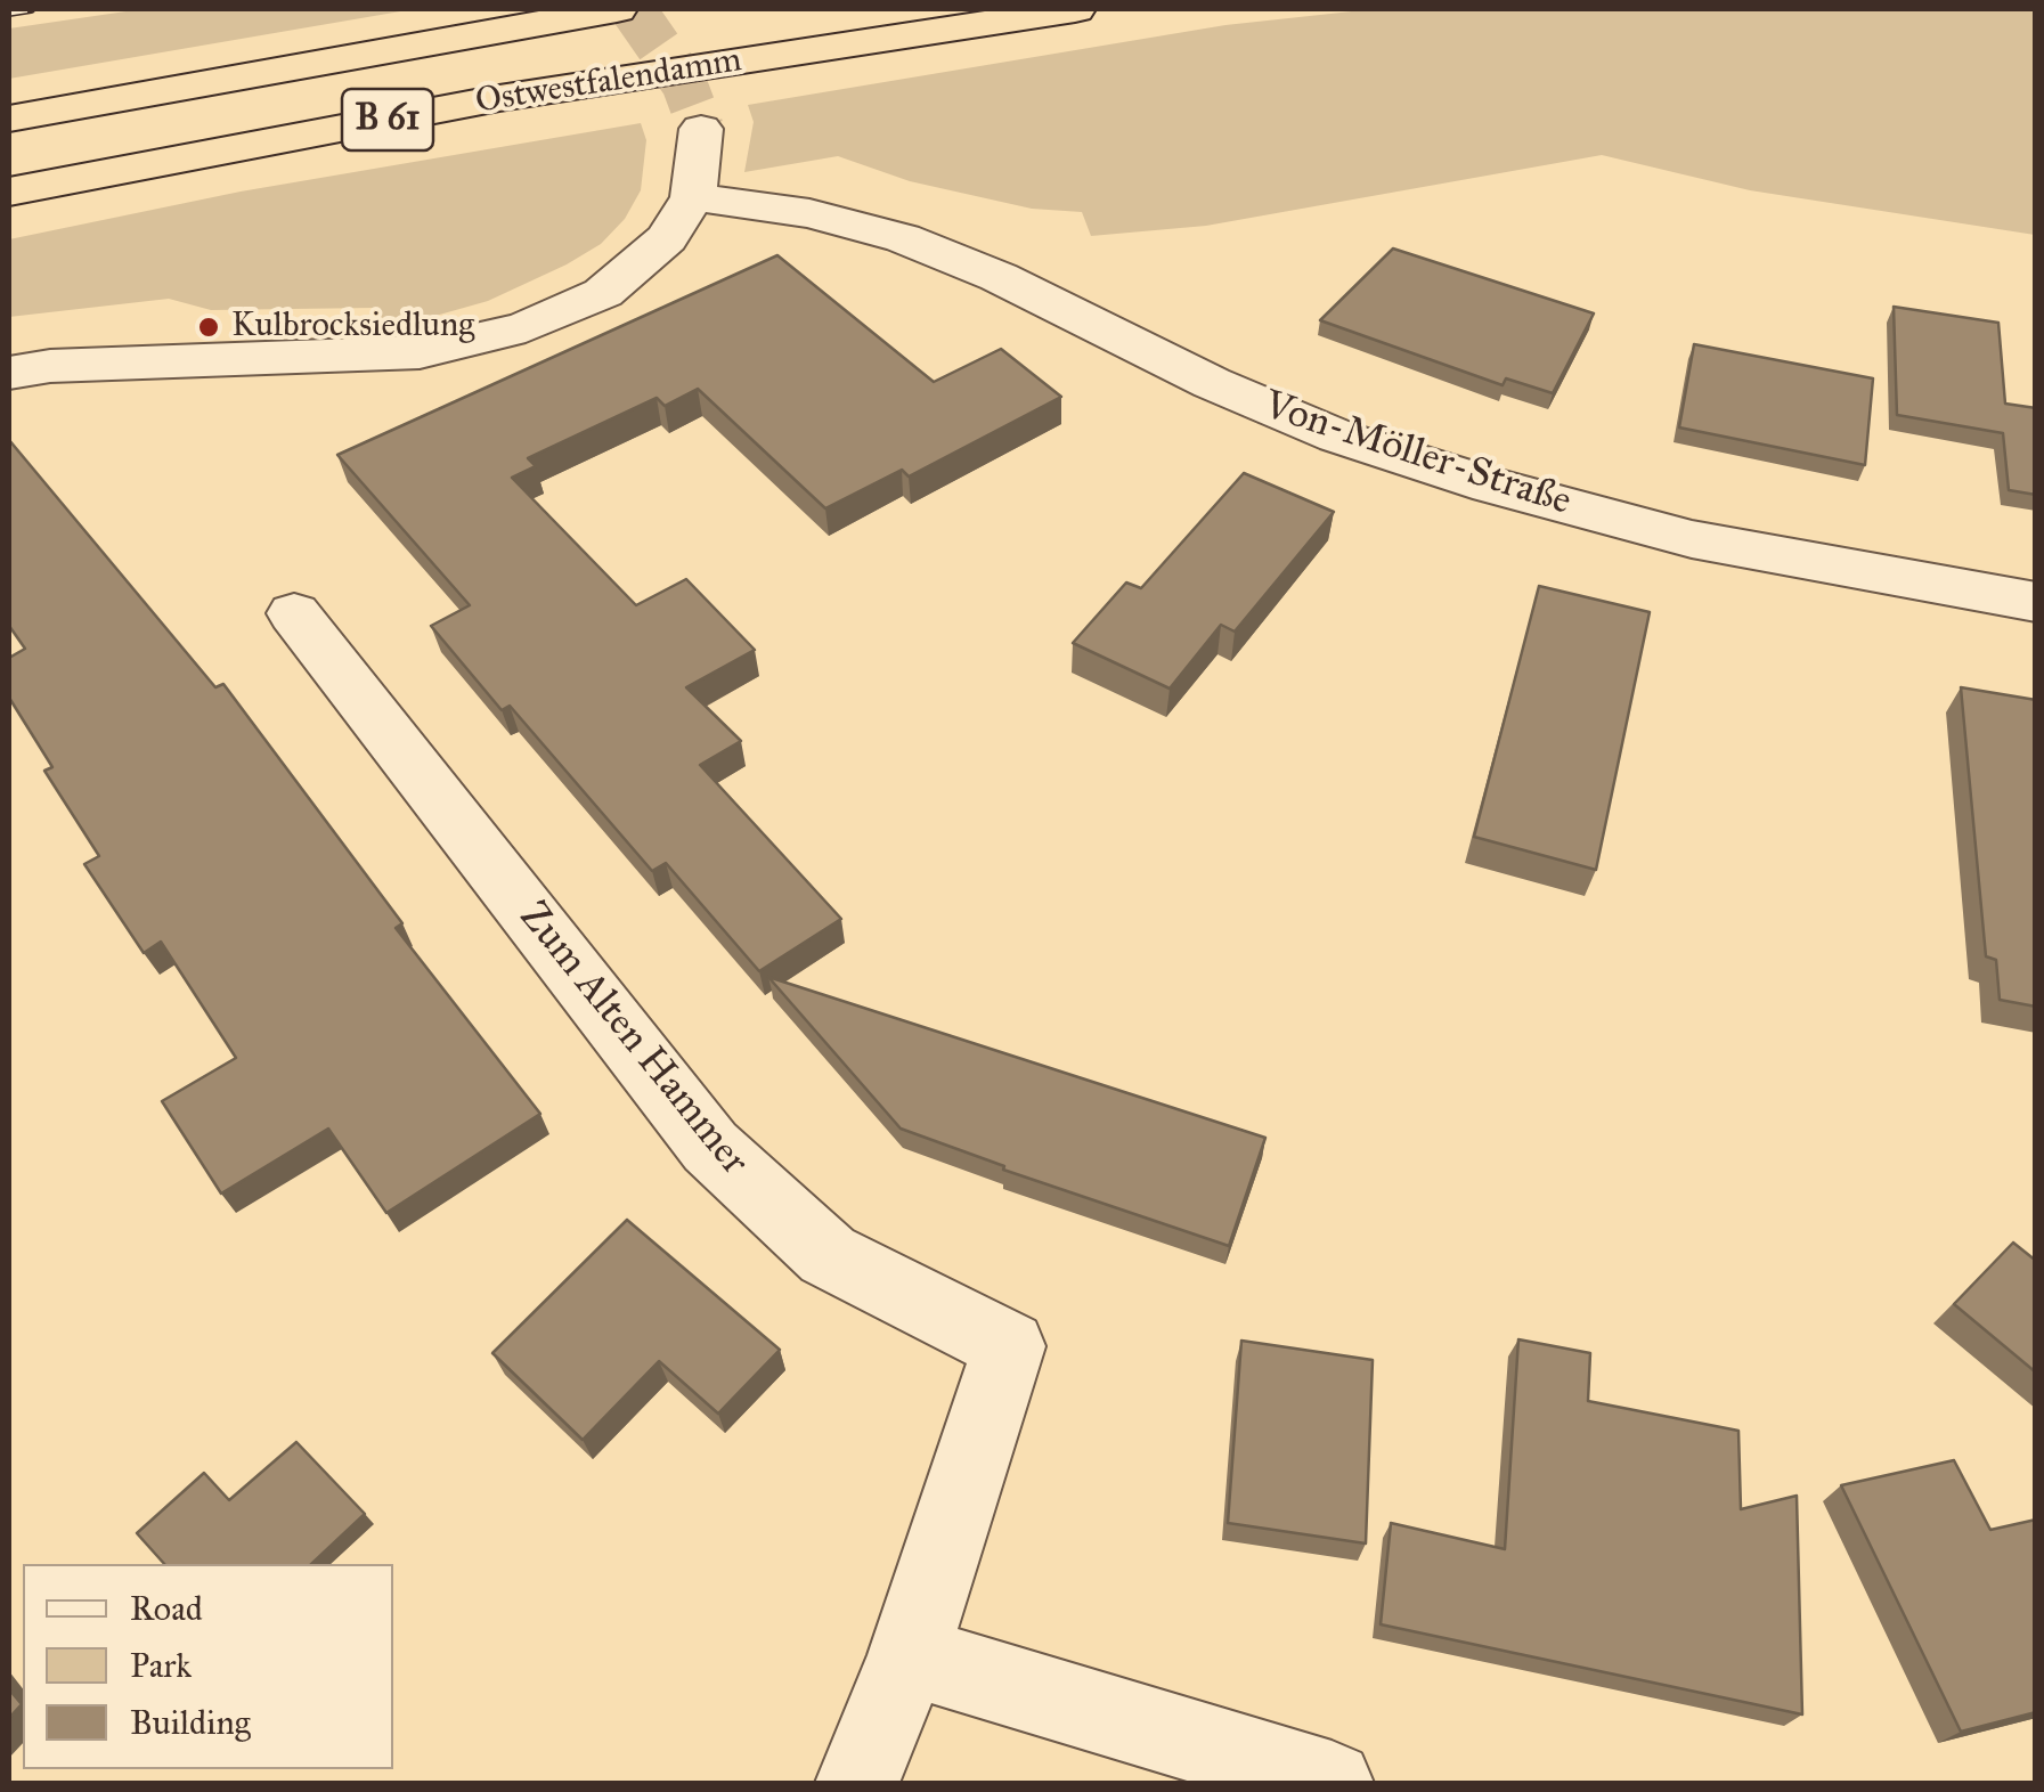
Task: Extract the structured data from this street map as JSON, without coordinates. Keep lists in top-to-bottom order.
{
  "streets": {
    "highway": ["Ostwestfalendamm", "B 61"],
    "street": ["Von-Möller-Straße", "Zum Alten Hammer"]
  },
  "places": ["Kulbrocksiedlung"],
  "legend": ["Road", "Park", "Building"]
}
